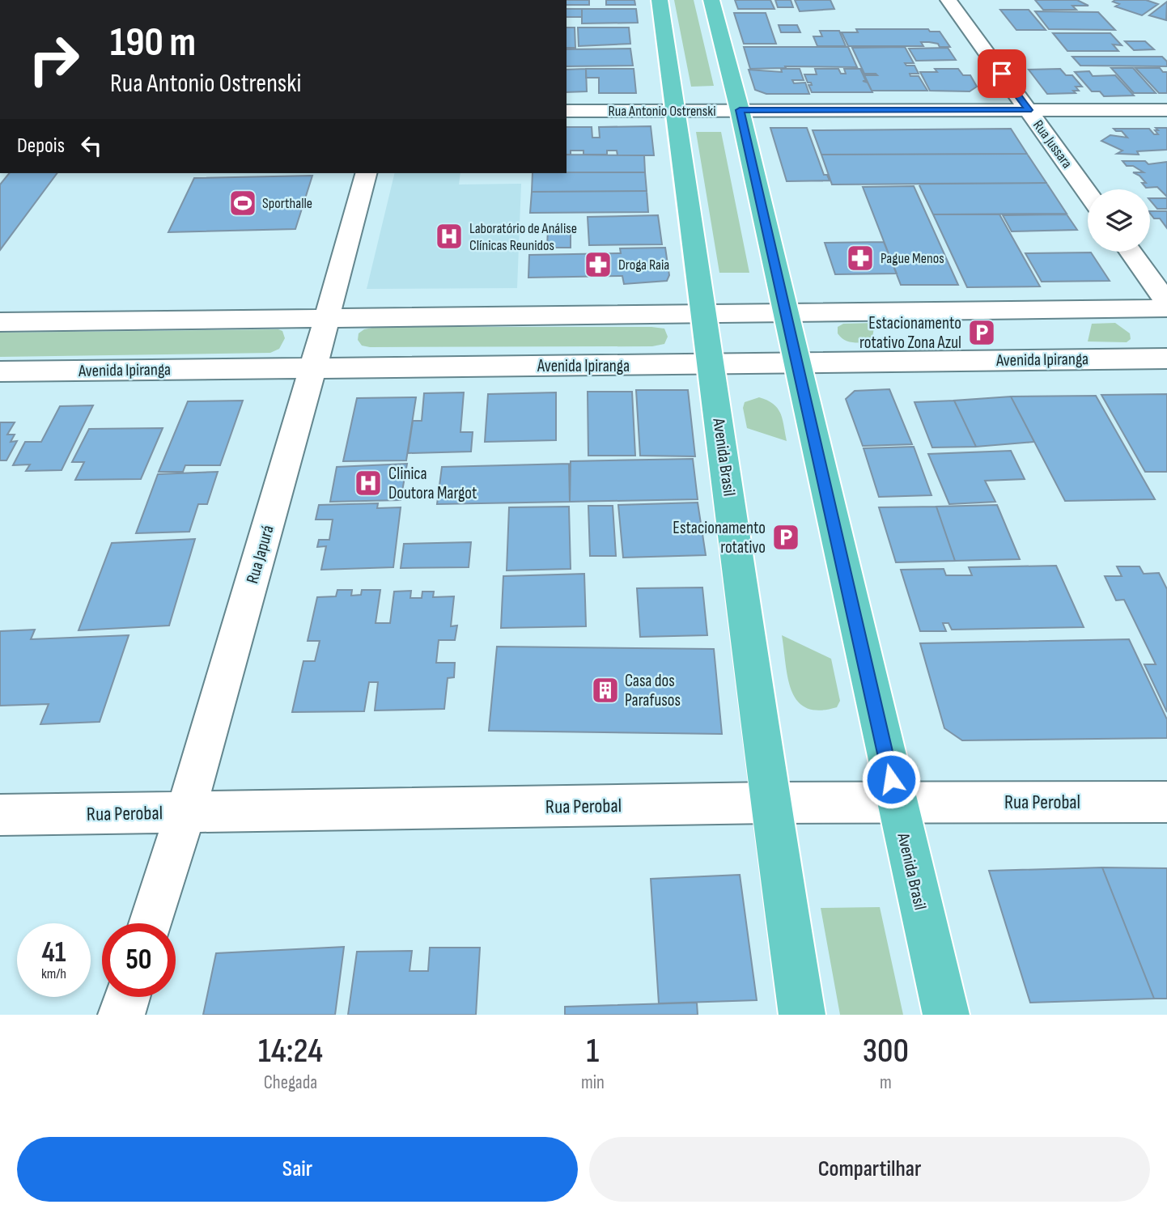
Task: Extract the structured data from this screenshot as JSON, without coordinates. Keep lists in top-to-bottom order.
{
  "streets": {
    "main road": ["Avenida Brasil"],
    "street": [
      "Rua Antonio Ostrenski",
      "Rua Jussara",
      "Avenida Ipiranga",
      "Rua Japurá",
      "Rua Perobal"
    ]
  },
  "crossings": [
    ["Rua Antonio Ostrenski", "Rua Jussara"],
    ["Rua Antonio Ostrenski", "Avenida Brasil"],
    ["Avenida Ipiranga", "Avenida Brasil"],
    ["Avenida Ipiranga", "Rua Japurá"],
    ["Avenida Brasil", "Rua Perobal"],
    ["Rua Japurá", "Rua Perobal"]
  ],
  "places": {
    "sports": ["Sporthalle"],
    "hospital": ["Laboratório de Análise Clínicas Reunidos", "Clinica Doutora Margot"],
    "pharmacy": ["Pague Menos", "Droga Raia"],
    "parking": ["Estacionamento rotativo Zona Azul", "Estacionamento rotativo"],
    "building": ["Casa dos Parafusos"]
  },
  "page": {
    "turn": ["190 m", "Rua Antonio Ostrenski"],
    "then": "Depois",
    "speed": "41 km/h",
    "limit": "50",
    "eta": [
      "14:24",
      "Chegada",
      "1",
      "min",
      "300",
      "m"
    ],
    "buttons": ["Sair", "Compartilhar"]
  }
}
